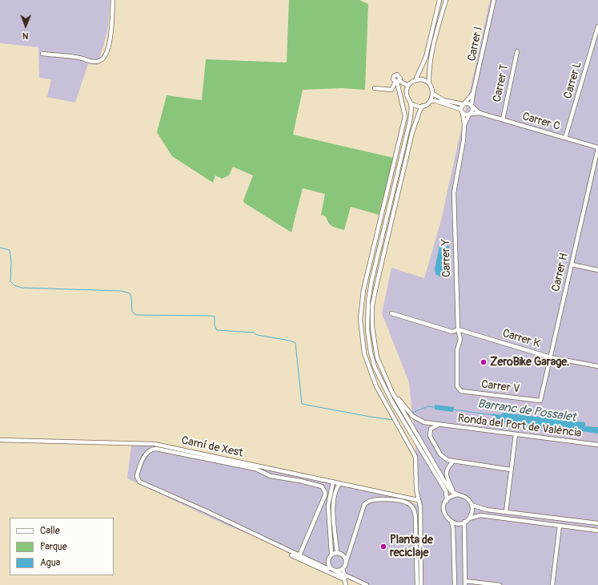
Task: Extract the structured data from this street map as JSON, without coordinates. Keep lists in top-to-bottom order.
{
  "streets": {
    "street": [
      "Carrer I",
      "Carrer L",
      "Carrer T",
      "Carrer C",
      "Carrer Y",
      "Carrer H",
      "Carrer K",
      "Carrer V",
      "Ronda del Port de València",
      "Camí de Xest"
    ]
  },
  "crossings": [
    ["Carrer I", "Carrer C"],
    ["Carrer I", "Carrer Y"],
    ["Carrer L", "Carrer C"],
    ["Carrer T", "Carrer C"],
    ["Carrer C", "Carrer Y"],
    ["Carrer C", "Carrer H"],
    ["Carrer Y", "Carrer K"],
    ["Carrer Y", "Carrer V"],
    ["Carrer H", "Carrer K"],
    ["Carrer H", "Carrer V"]
  ],
  "water": ["Barranc de Possalet"],
  "places": ["ZeroBike Garage.", "Planta de reciclaje"],
  "legend": ["Calle", "Parque", "Agua"],
  "north": "bottom"
}
